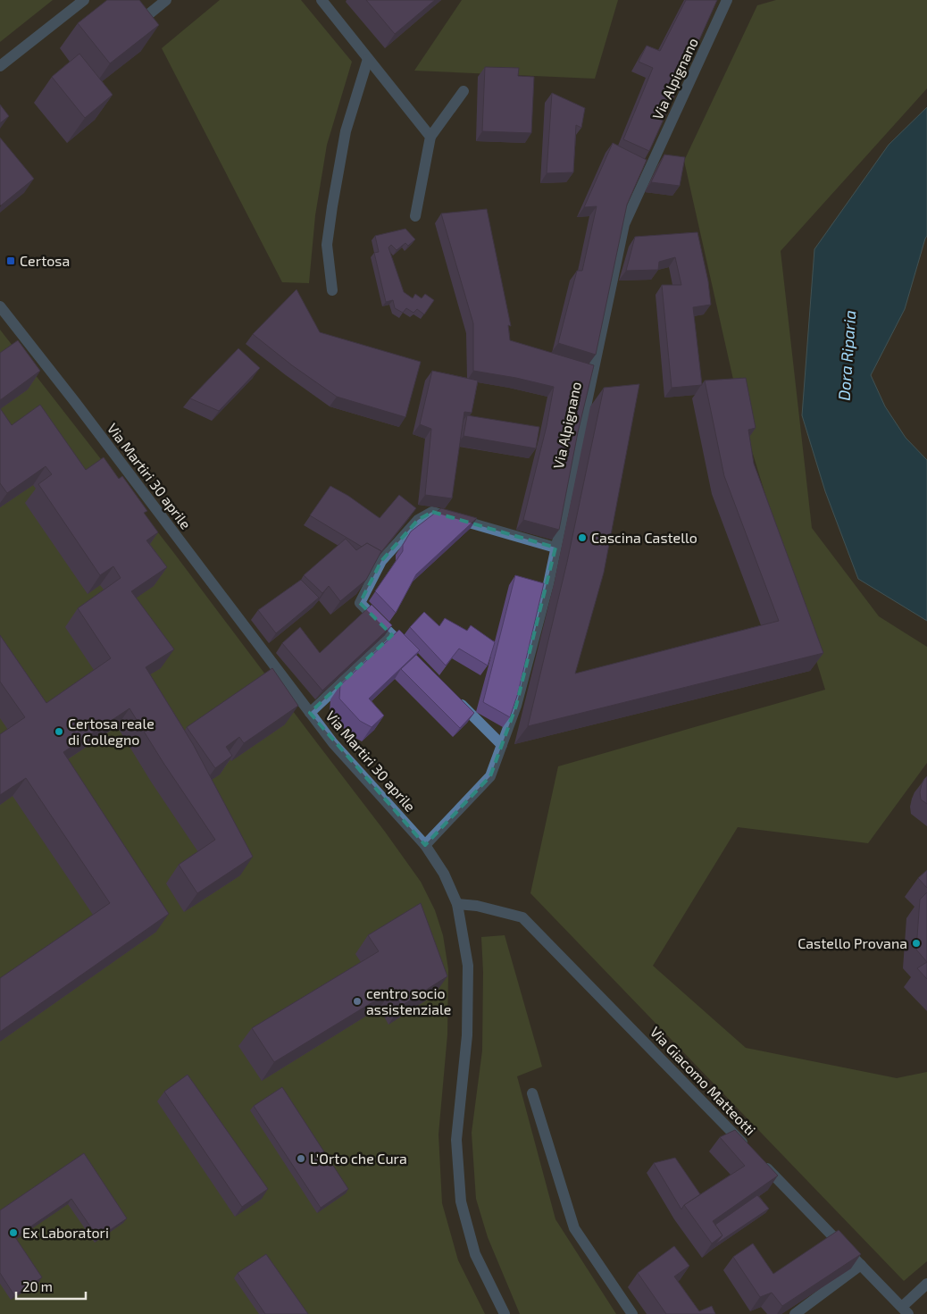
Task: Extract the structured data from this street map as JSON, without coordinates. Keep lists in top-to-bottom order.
{
  "streets": {
    "street": ["Via Alpignano", "Via Martiri 30 aprile", "Via Giacomo Matteotti"]
  },
  "crossings": [
    ["Via Alpignano", "Via Martiri 30 aprile"],
    ["Via Martiri 30 aprile", "Via Giacomo Matteotti"]
  ],
  "water": ["Dora Riparia"],
  "places": {
    "transit": ["Certosa"],
    "other": [
      "Cascina Castello",
      "Certosa reale di Collegno",
      "Castello Provana",
      "centro socio assistenziale",
      "L'Orto che Cura",
      "Ex Laboratori"
    ]
  },
  "scale_bar": "20 m"
}
